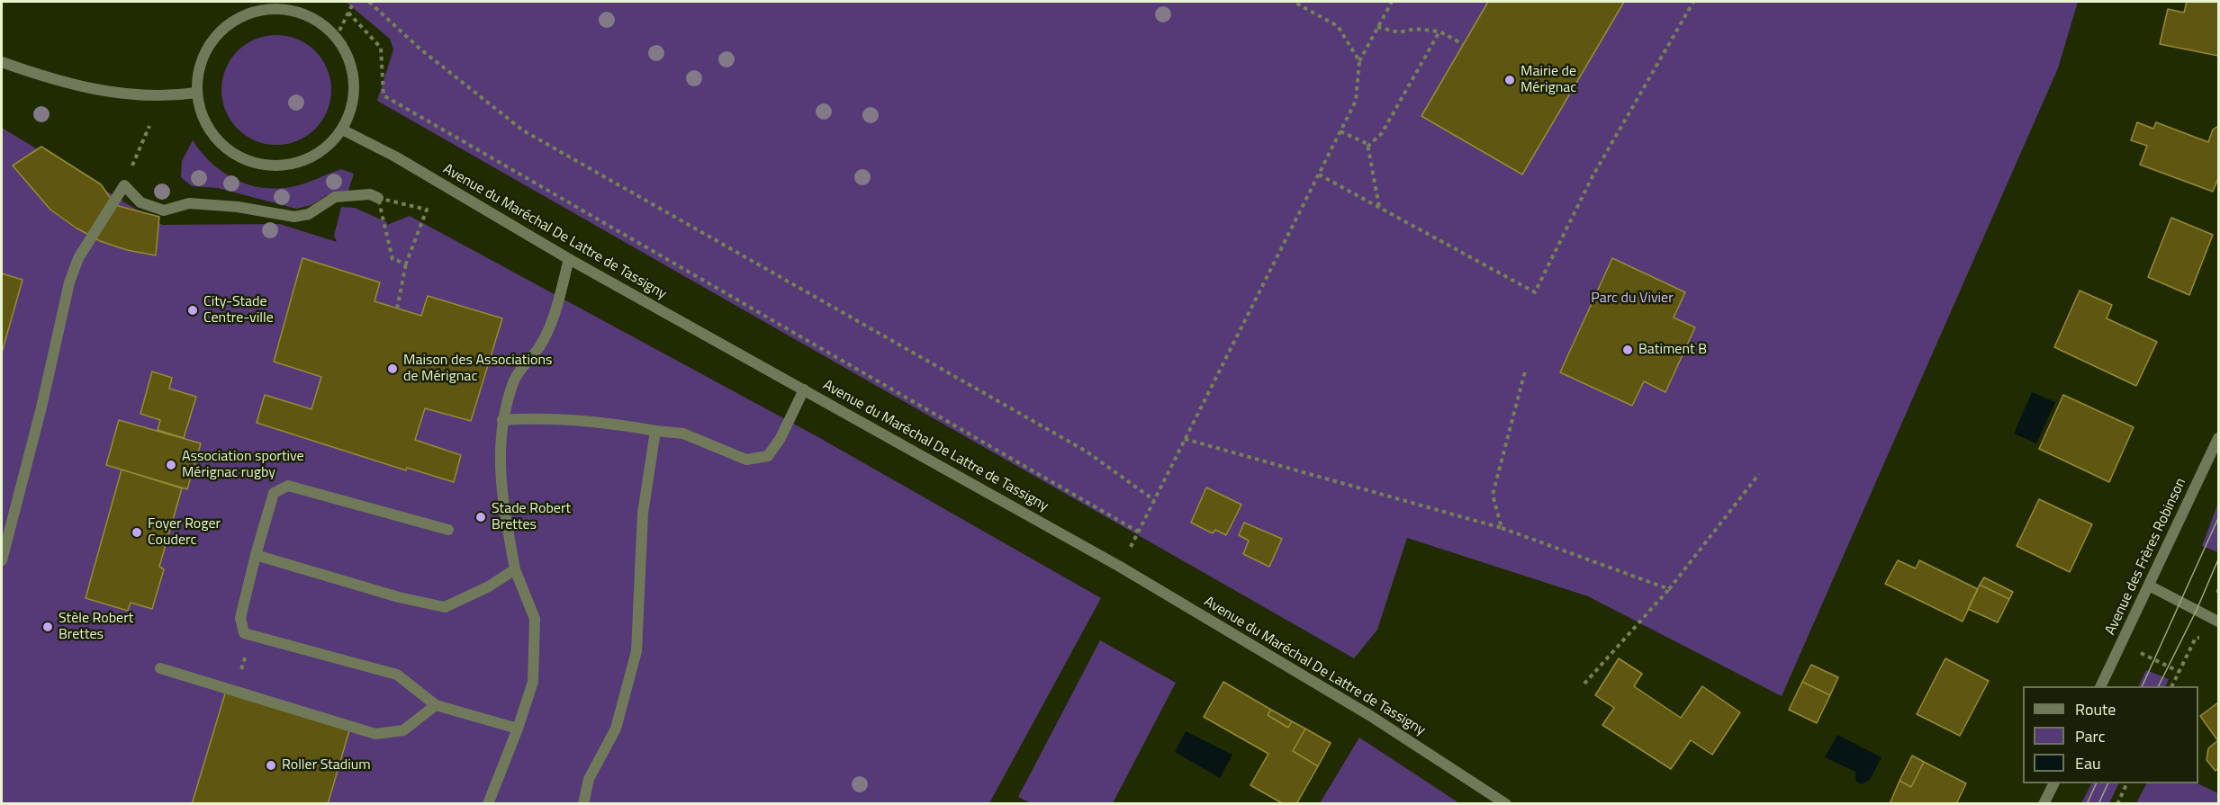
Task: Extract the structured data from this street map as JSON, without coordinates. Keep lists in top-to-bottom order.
{
  "streets": {
    "street": ["Avenue du Maréchal De Lattre de Tassigny", "Avenue des Frères Robinson"]
  },
  "parks": ["Parc du Vivier"],
  "places": [
    "Mairie de Mérignac",
    "City-Stade Centre-ville",
    "Batiment B",
    "Maison des Associations de Mérignac",
    "Association sportive Mérignac rugby",
    "Stade Robert Brettes",
    "Foyer Roger Couderc",
    "Stèle Robert Brettes",
    "Roller Stadium"
  ],
  "legend": ["Route", "Parc", "Eau"]
}
